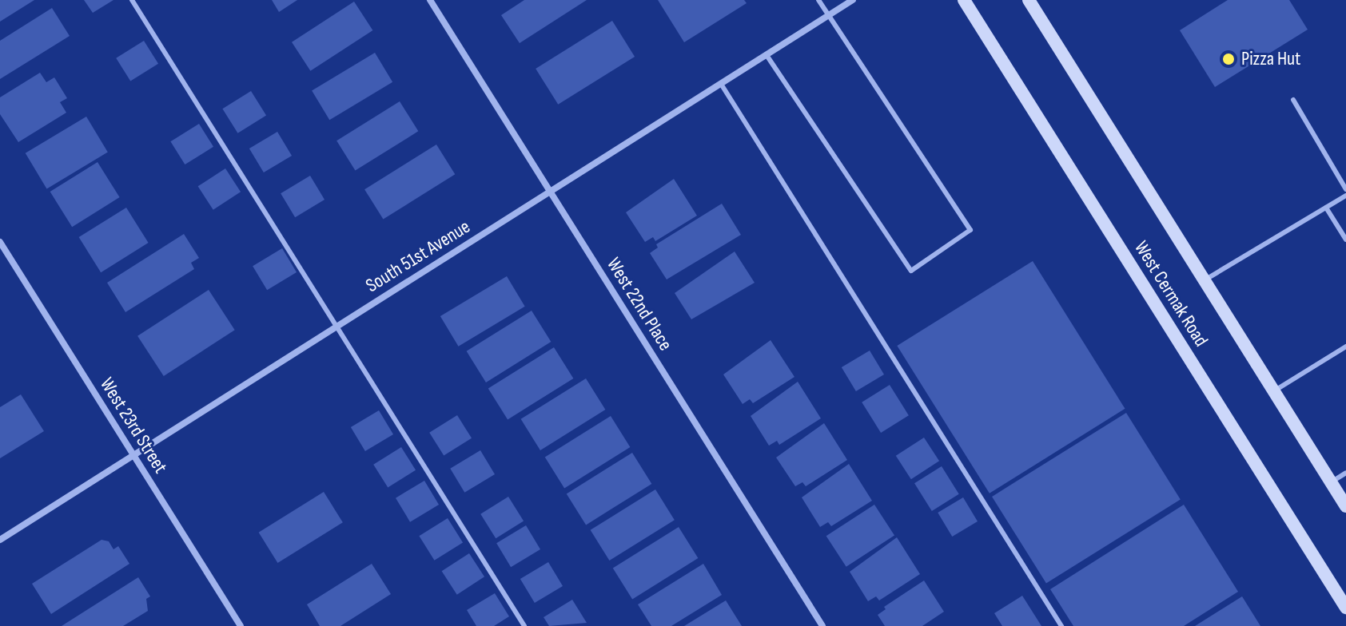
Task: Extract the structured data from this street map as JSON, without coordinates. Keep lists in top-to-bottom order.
{
  "streets": {
    "main road": ["West Cermak Road"],
    "street": ["South 51st Avenue", "West 22nd Place", "West 23rd Street"]
  },
  "crossings": [
    ["South 51st Avenue", "West 22nd Place"],
    ["South 51st Avenue", "West 23rd Street"]
  ],
  "places": ["Pizza Hut"]
}
